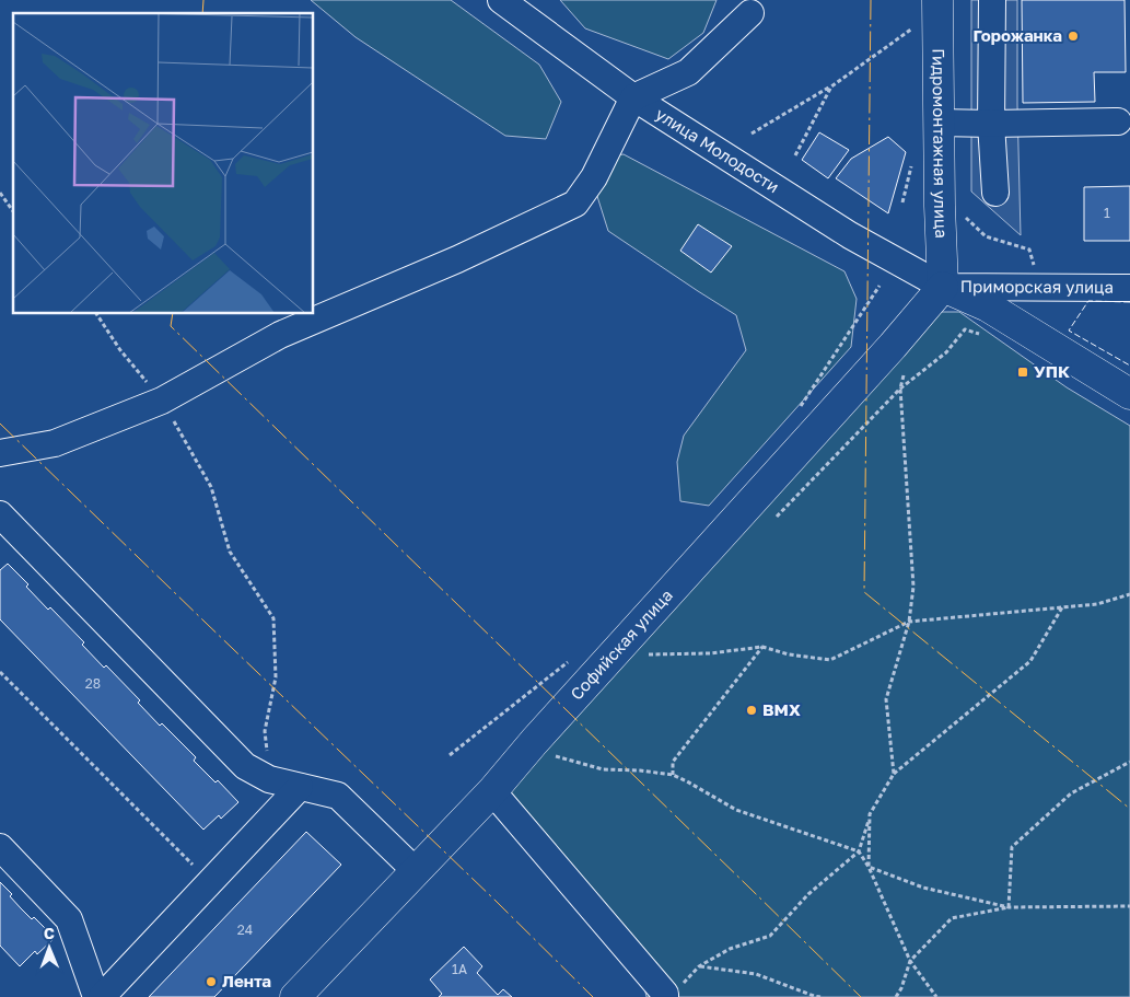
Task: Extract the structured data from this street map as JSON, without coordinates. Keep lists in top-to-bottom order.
{
  "streets": {
    "main road": ["Гидромонтажная улица", "Софийская улица"],
    "street": ["улица Молодости", "Приморская улица"]
  },
  "crossings": [
    ["Гидромонтажная улица", "улица Молодости"],
    ["Гидромонтажная улица", "Приморская улица"],
    ["Гидромонтажная улица", "Софийская улица"],
    ["улица Молодости", "Приморская улица"],
    ["улица Молодости", "Софийская улица"],
    ["Приморская улица", "Софийская улица"]
  ],
  "places": {
    "other": ["Горожанка", "BMX", "Лента"],
    "transit": ["УПК"]
  },
  "house_numbers": [
    "1",
    "28",
    "24",
    "1А"
  ],
  "north": "top"
}
